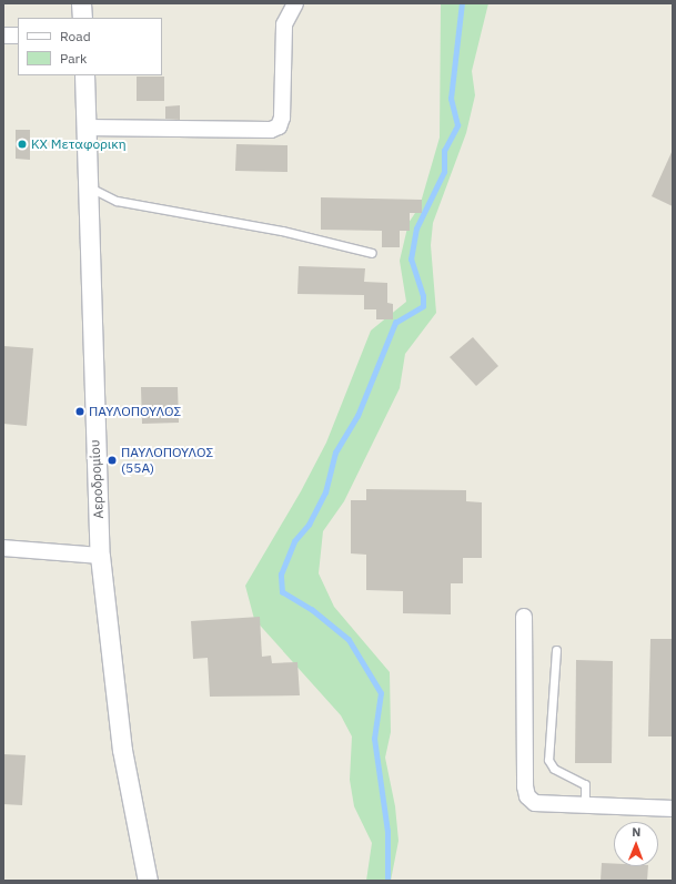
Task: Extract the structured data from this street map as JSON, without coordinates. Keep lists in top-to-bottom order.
{
  "streets": {
    "street": ["Αεροδρομίου"]
  },
  "places": ["ΚΧ Μεταφορικη", "ΠΑΥΛΟΠΟΥΛΟΣ", "ΠΑΥΛΟΠΟΥΛΟΣ (55Α)"],
  "legend": ["Road", "Park"],
  "north": "top"
}
